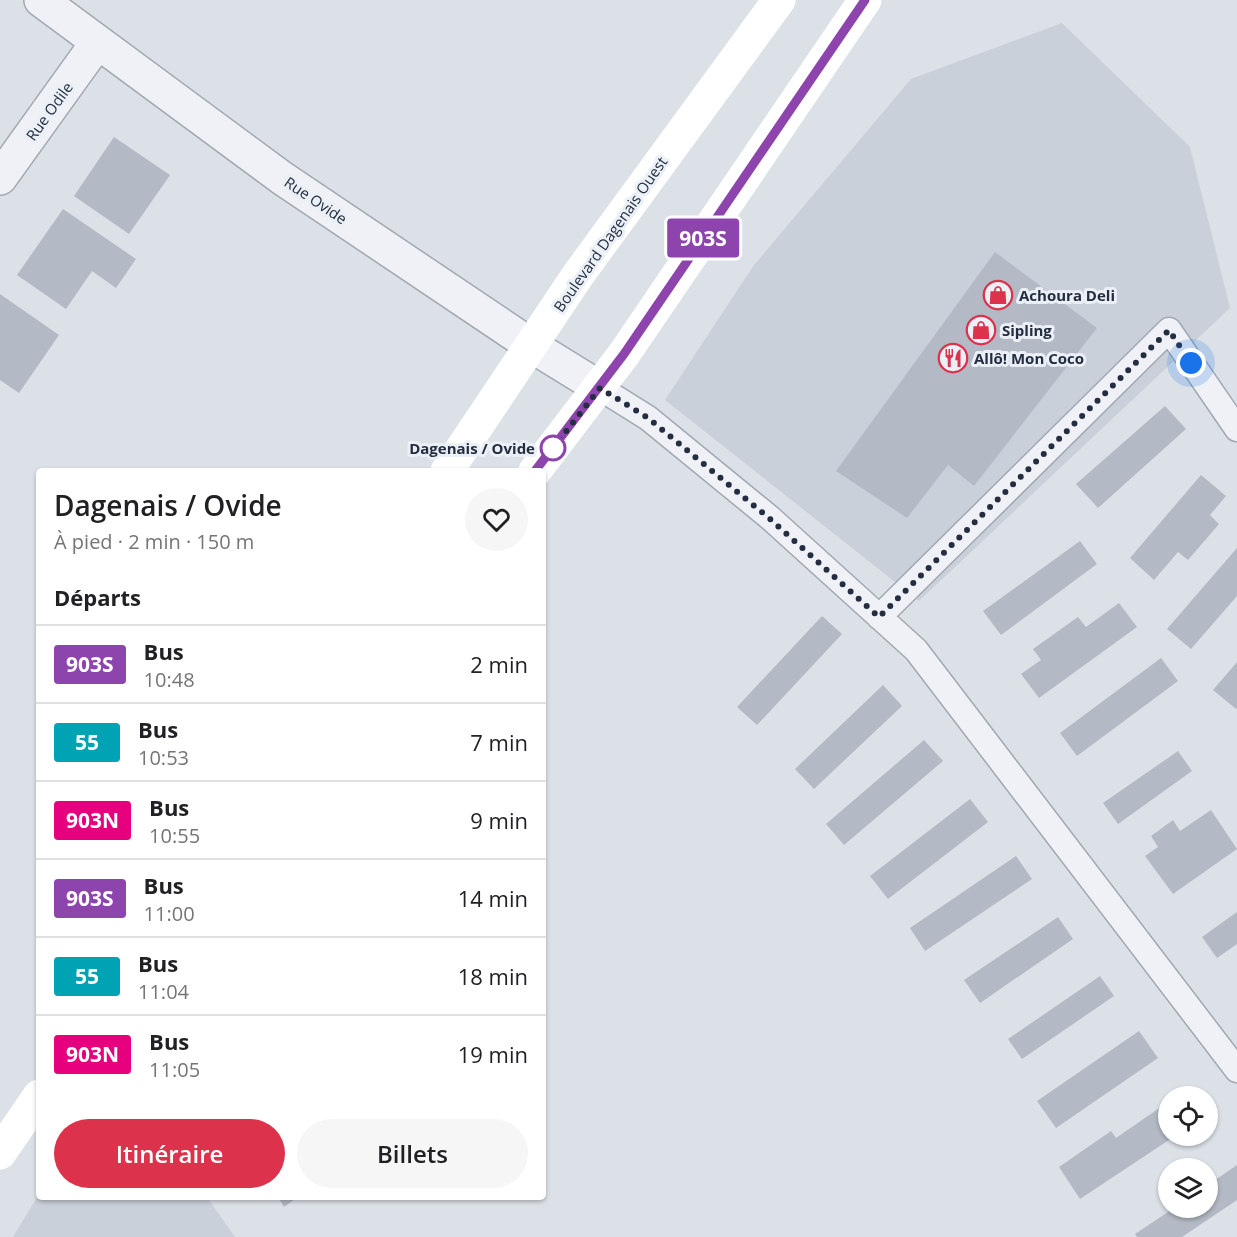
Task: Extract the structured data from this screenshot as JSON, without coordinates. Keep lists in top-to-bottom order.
{
  "streets": {
    "main road": ["Boulevard Dagenais Ouest"],
    "street": ["Rue Odile", "Rue Ovide"]
  },
  "crossings": [
    ["Rue Odile", "Rue Ovide"],
    ["Rue Ovide", "Boulevard Dagenais Ouest"]
  ],
  "places": {
    "shop": ["Achoura Deli", "Sipling"],
    "restaurant": ["Allô! Mon Coco"],
    "other": ["Dagenais / Ovide"]
  },
  "lines": ["bus line 903S"],
  "page": {
    "on_map": "903S",
    "heading": [
      ["Dagenais / Ovide", "À pied · 2 min · 150 m"],
      "Départs"
    ],
    "list": [
      {
        "mark": "903S",
        "name": "Bus",
        "note": "10:48",
        "value": "2 min"
      },
      {
        "mark": "55",
        "name": "Bus",
        "note": "10:53",
        "value": "7 min"
      },
      {
        "mark": "903N",
        "name": "Bus",
        "note": "10:55",
        "value": "9 min"
      },
      {
        "mark": "903S",
        "name": "Bus",
        "note": "11:00",
        "value": "14 min"
      },
      {
        "mark": "55",
        "name": "Bus",
        "note": "11:04",
        "value": "18 min"
      },
      {
        "mark": "903N",
        "name": "Bus",
        "note": "11:05",
        "value": "19 min"
      }
    ],
    "buttons": ["Itinéraire", "Billets"]
  }
}
